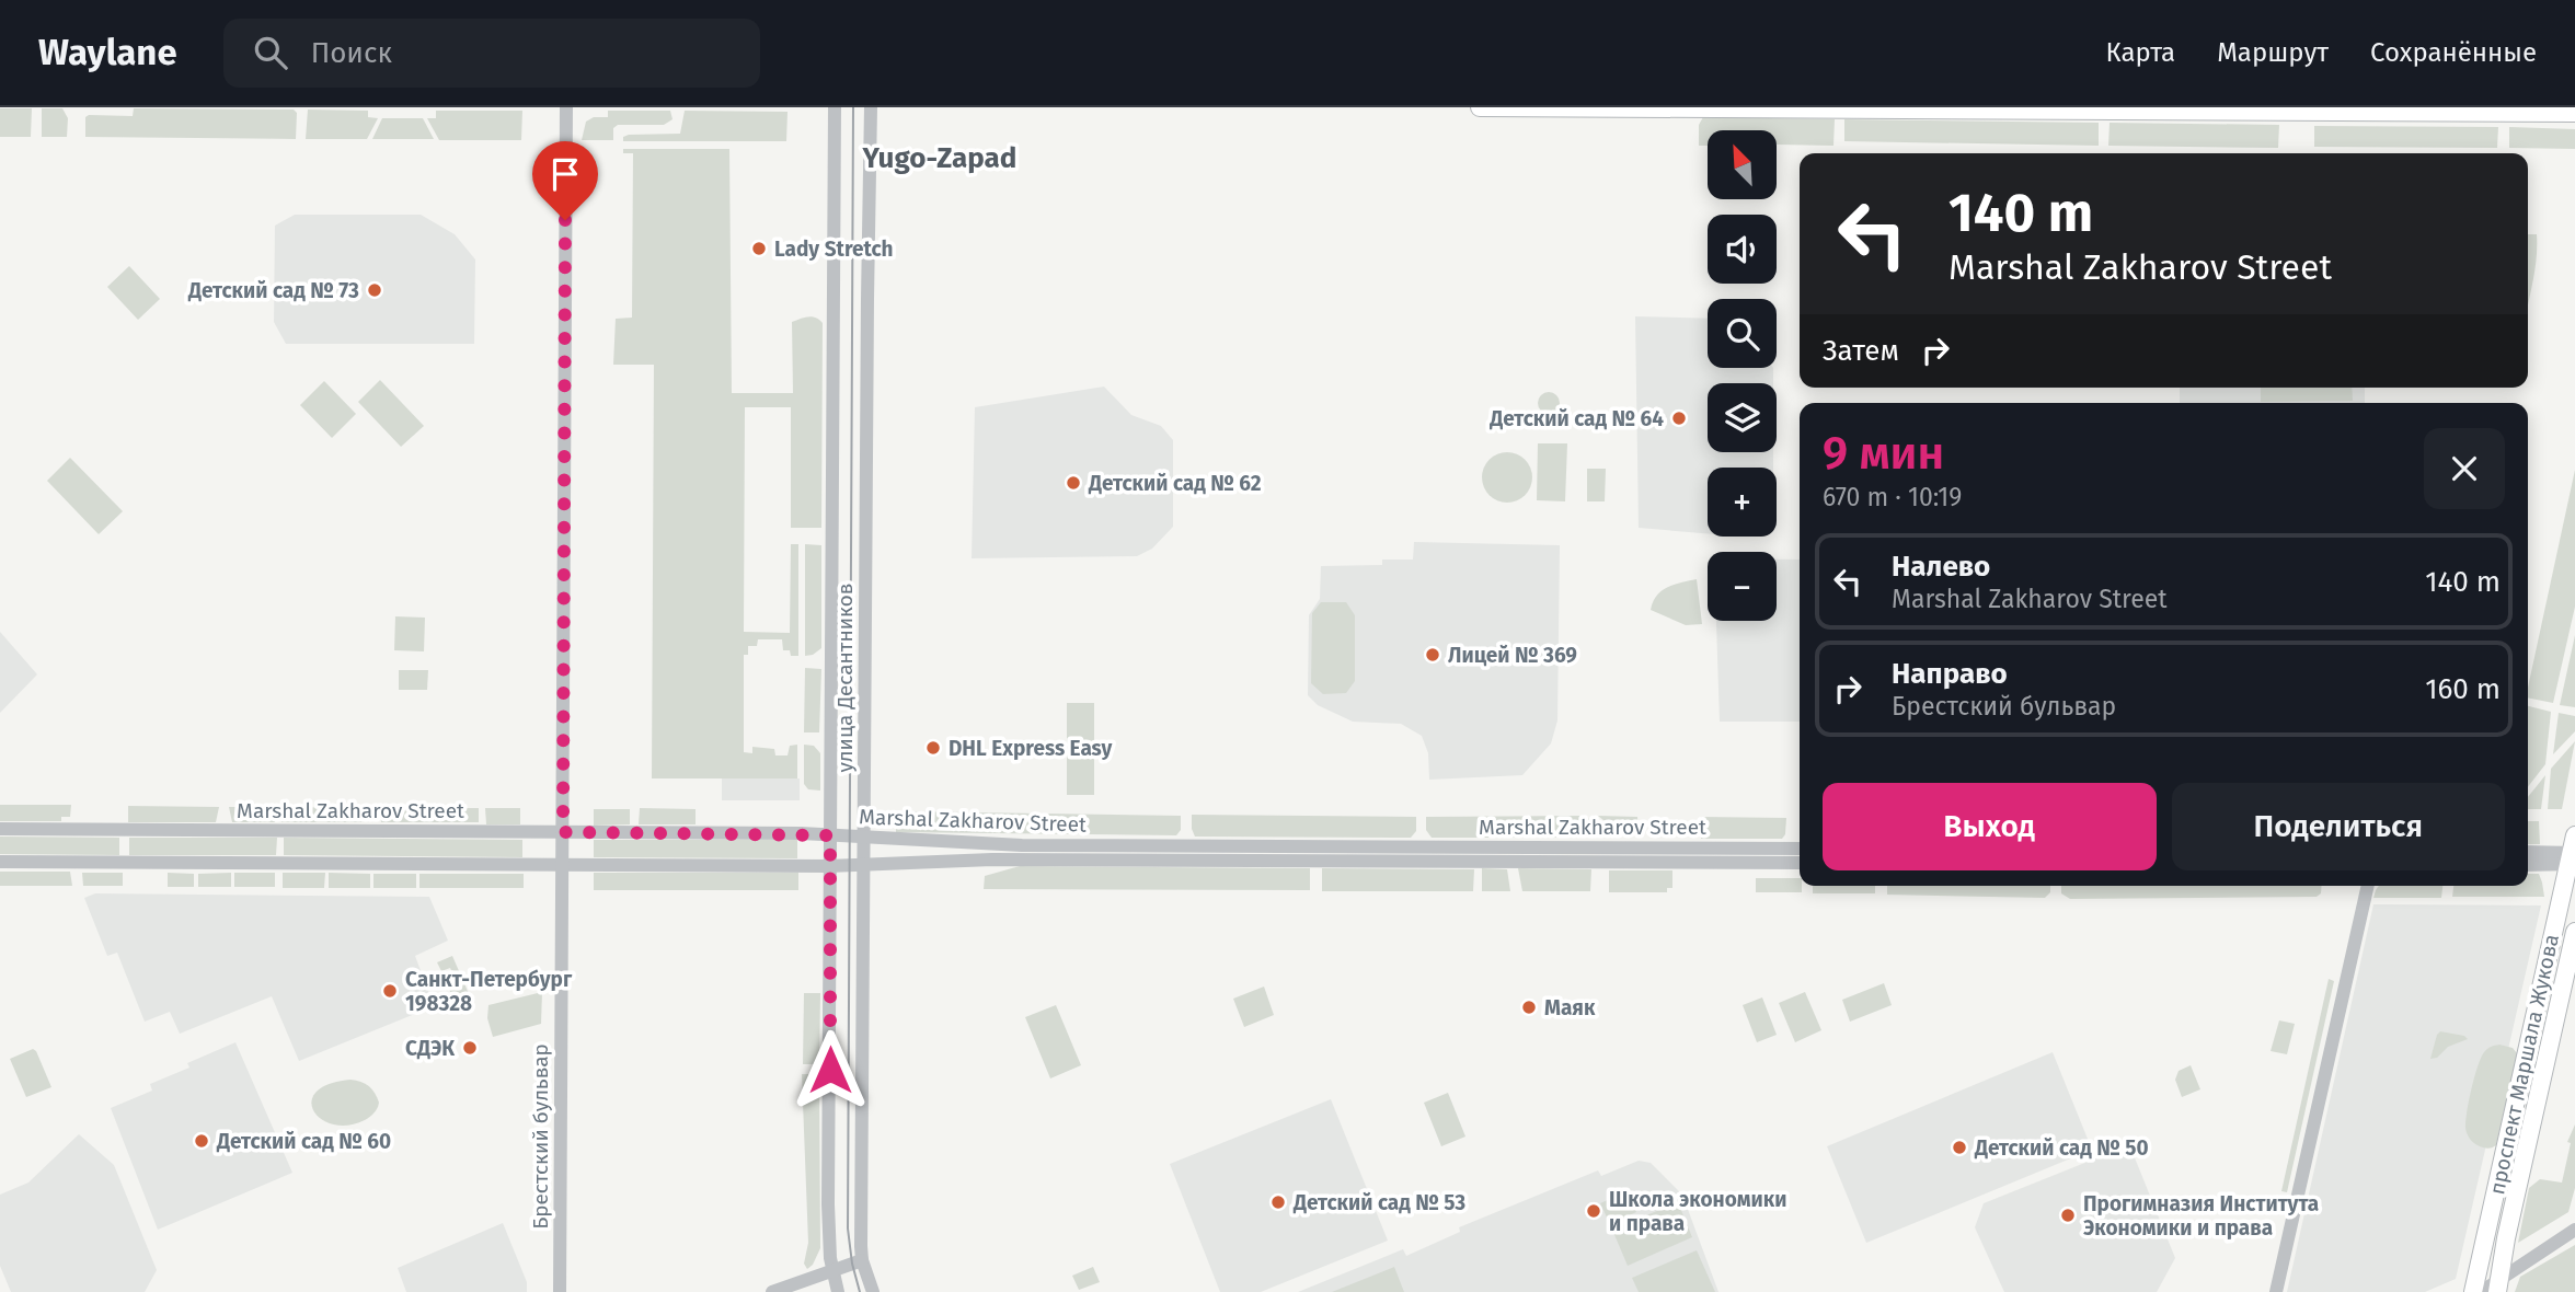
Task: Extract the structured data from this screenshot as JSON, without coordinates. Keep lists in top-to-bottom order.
{
  "streets": {
    "main road": ["проспект Маршала Жукова"],
    "street": ["улица Десантников", "Marshal Zakharov Street", "Брестский бульвар"]
  },
  "crossings": [
    ["улица Десантников", "Marshal Zakharov Street"],
    ["Marshal Zakharov Street", "Брестский бульвар"]
  ],
  "districts": ["Yugo-Zapad"],
  "places": [
    "Lady Stretch",
    "Детский сад № 73",
    "Детский сад № 64",
    "Детский сад № 62",
    "Лицей № 369",
    "DHL Express Easy",
    "Санкт-Петербург 198328",
    "Маяк",
    "СДЭК",
    "Детский сад № 60",
    "Детский сад № 50",
    "Детский сад № 53",
    "Школа экономики и права",
    "Прогимназия Института Экономики и права"
  ],
  "north": "top left",
  "page": {
    "header": "Waylane",
    "search": "Поиск",
    "nav": ["Карта", "Маршрут", "Сохранённые"],
    "map_buttons": ["+", "−"],
    "turn": ["140 m", "Marshal Zakharov Street"],
    "then": "Затем",
    "heading": ["9 мин", "670 m · 10:19"],
    "list": [
      {
        "name": "Налево",
        "note": "Marshal Zakharov Street",
        "value": "140 m"
      },
      {
        "name": "Направо",
        "note": "Брестский бульвар",
        "value": "160 m"
      }
    ],
    "buttons": ["Выход", "Поделиться"]
  }
}
